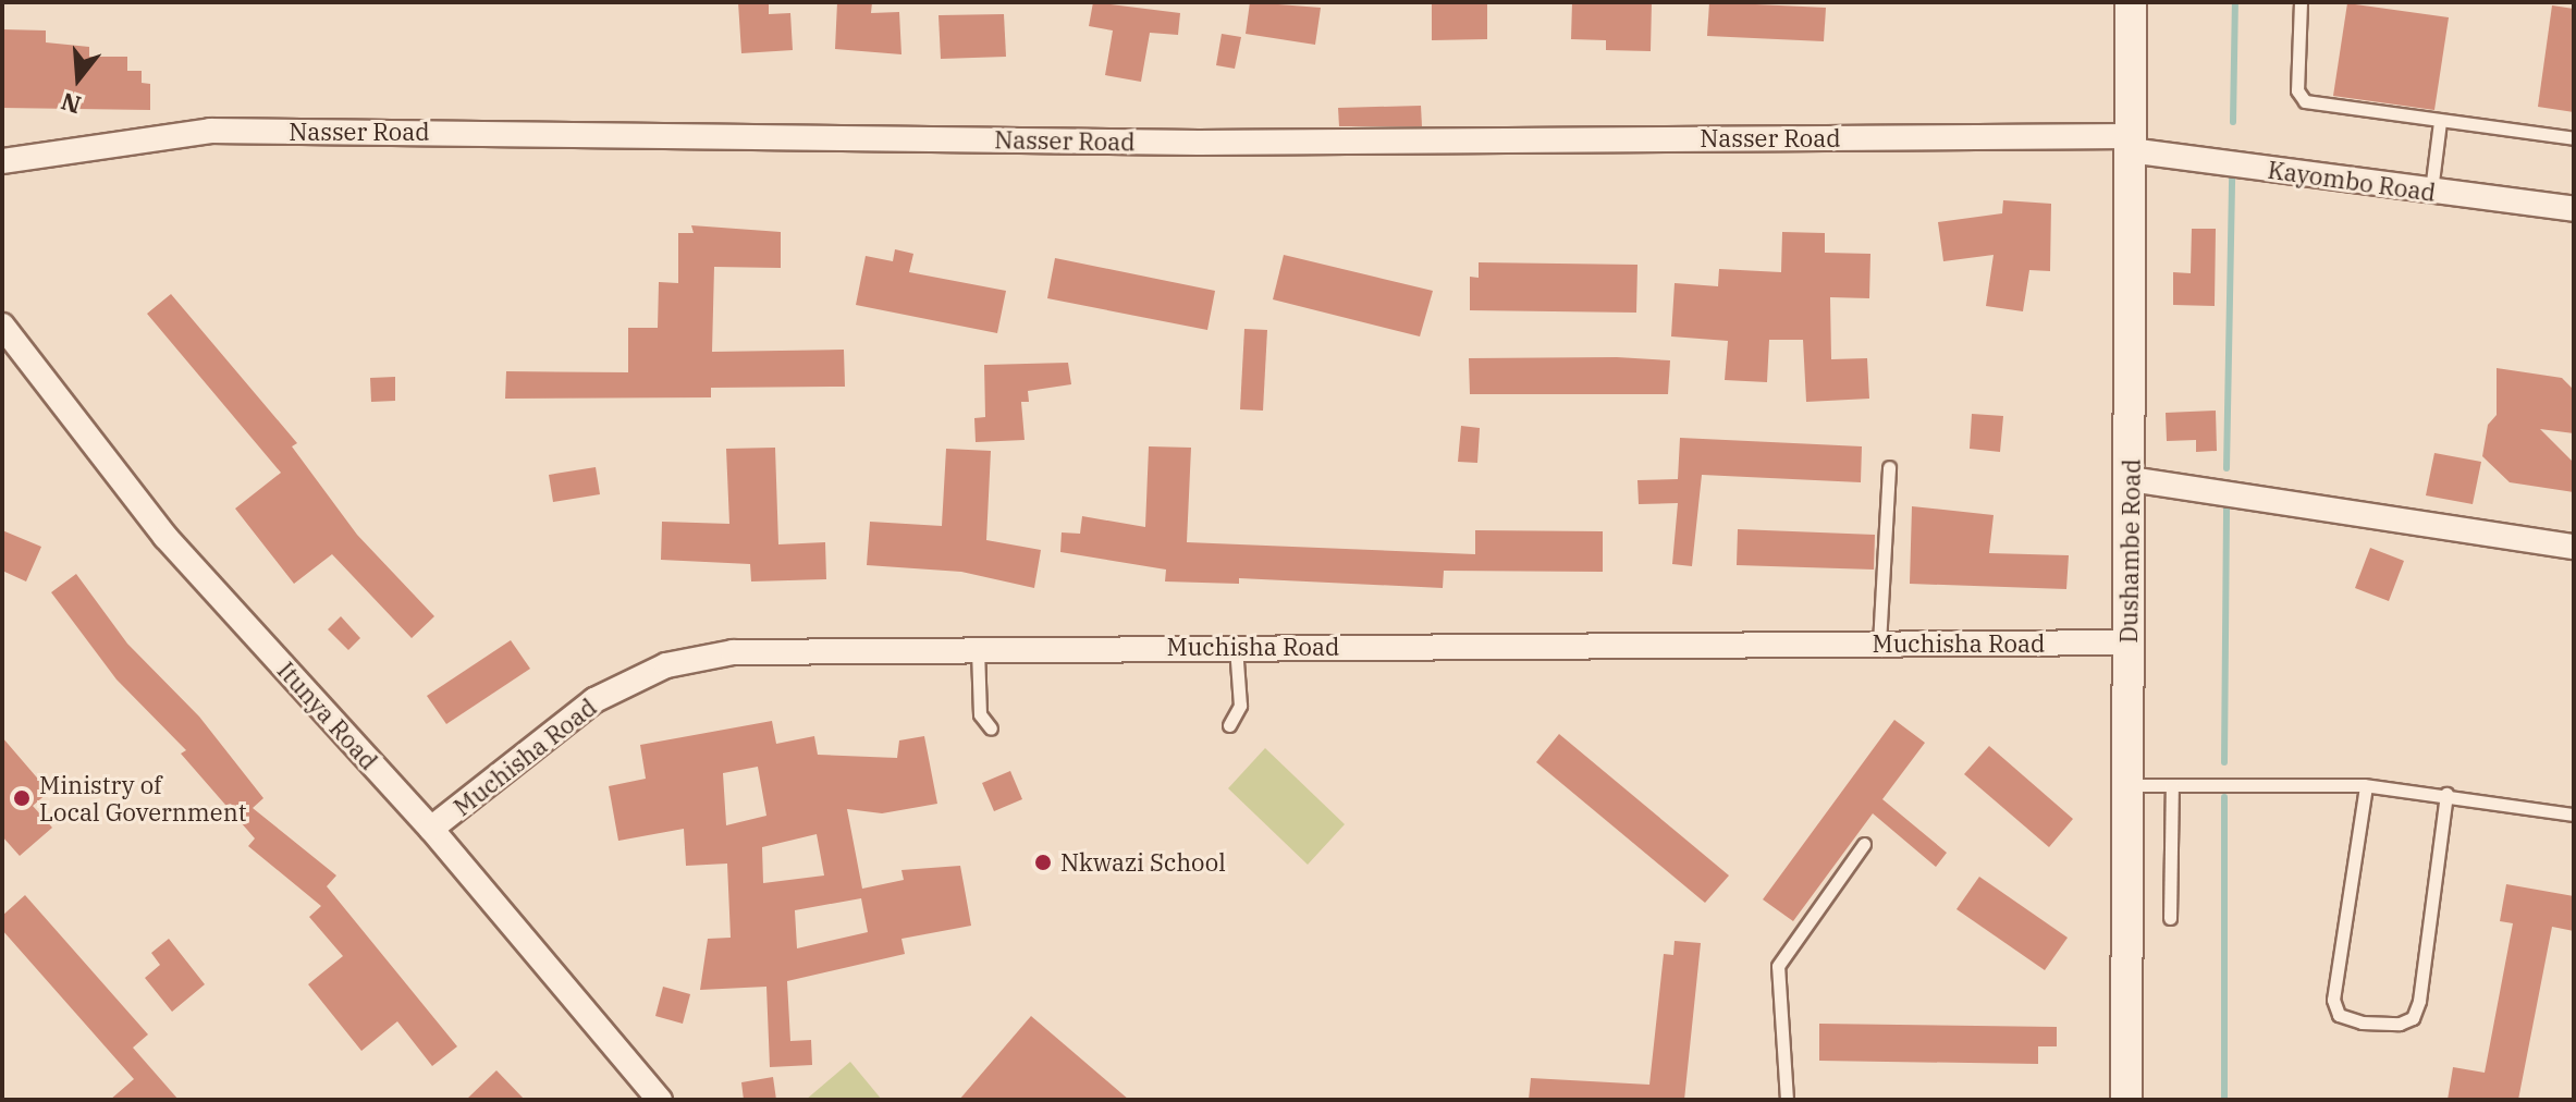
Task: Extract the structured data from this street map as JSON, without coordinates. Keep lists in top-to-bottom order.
{
  "streets": {
    "street": [
      "Nasser Road",
      "Kayombo Road",
      "Dushambe Road",
      "Muchisha Road",
      "Itunya Road"
    ]
  },
  "crossings": [
    ["Nasser Road", "Kayombo Road"],
    ["Nasser Road", "Dushambe Road"],
    ["Kayombo Road", "Dushambe Road"],
    ["Dushambe Road", "Muchisha Road"],
    ["Muchisha Road", "Itunya Road"]
  ],
  "places": ["Ministry of Local Government", "Nkwazi School"],
  "north": "bottom"
}
